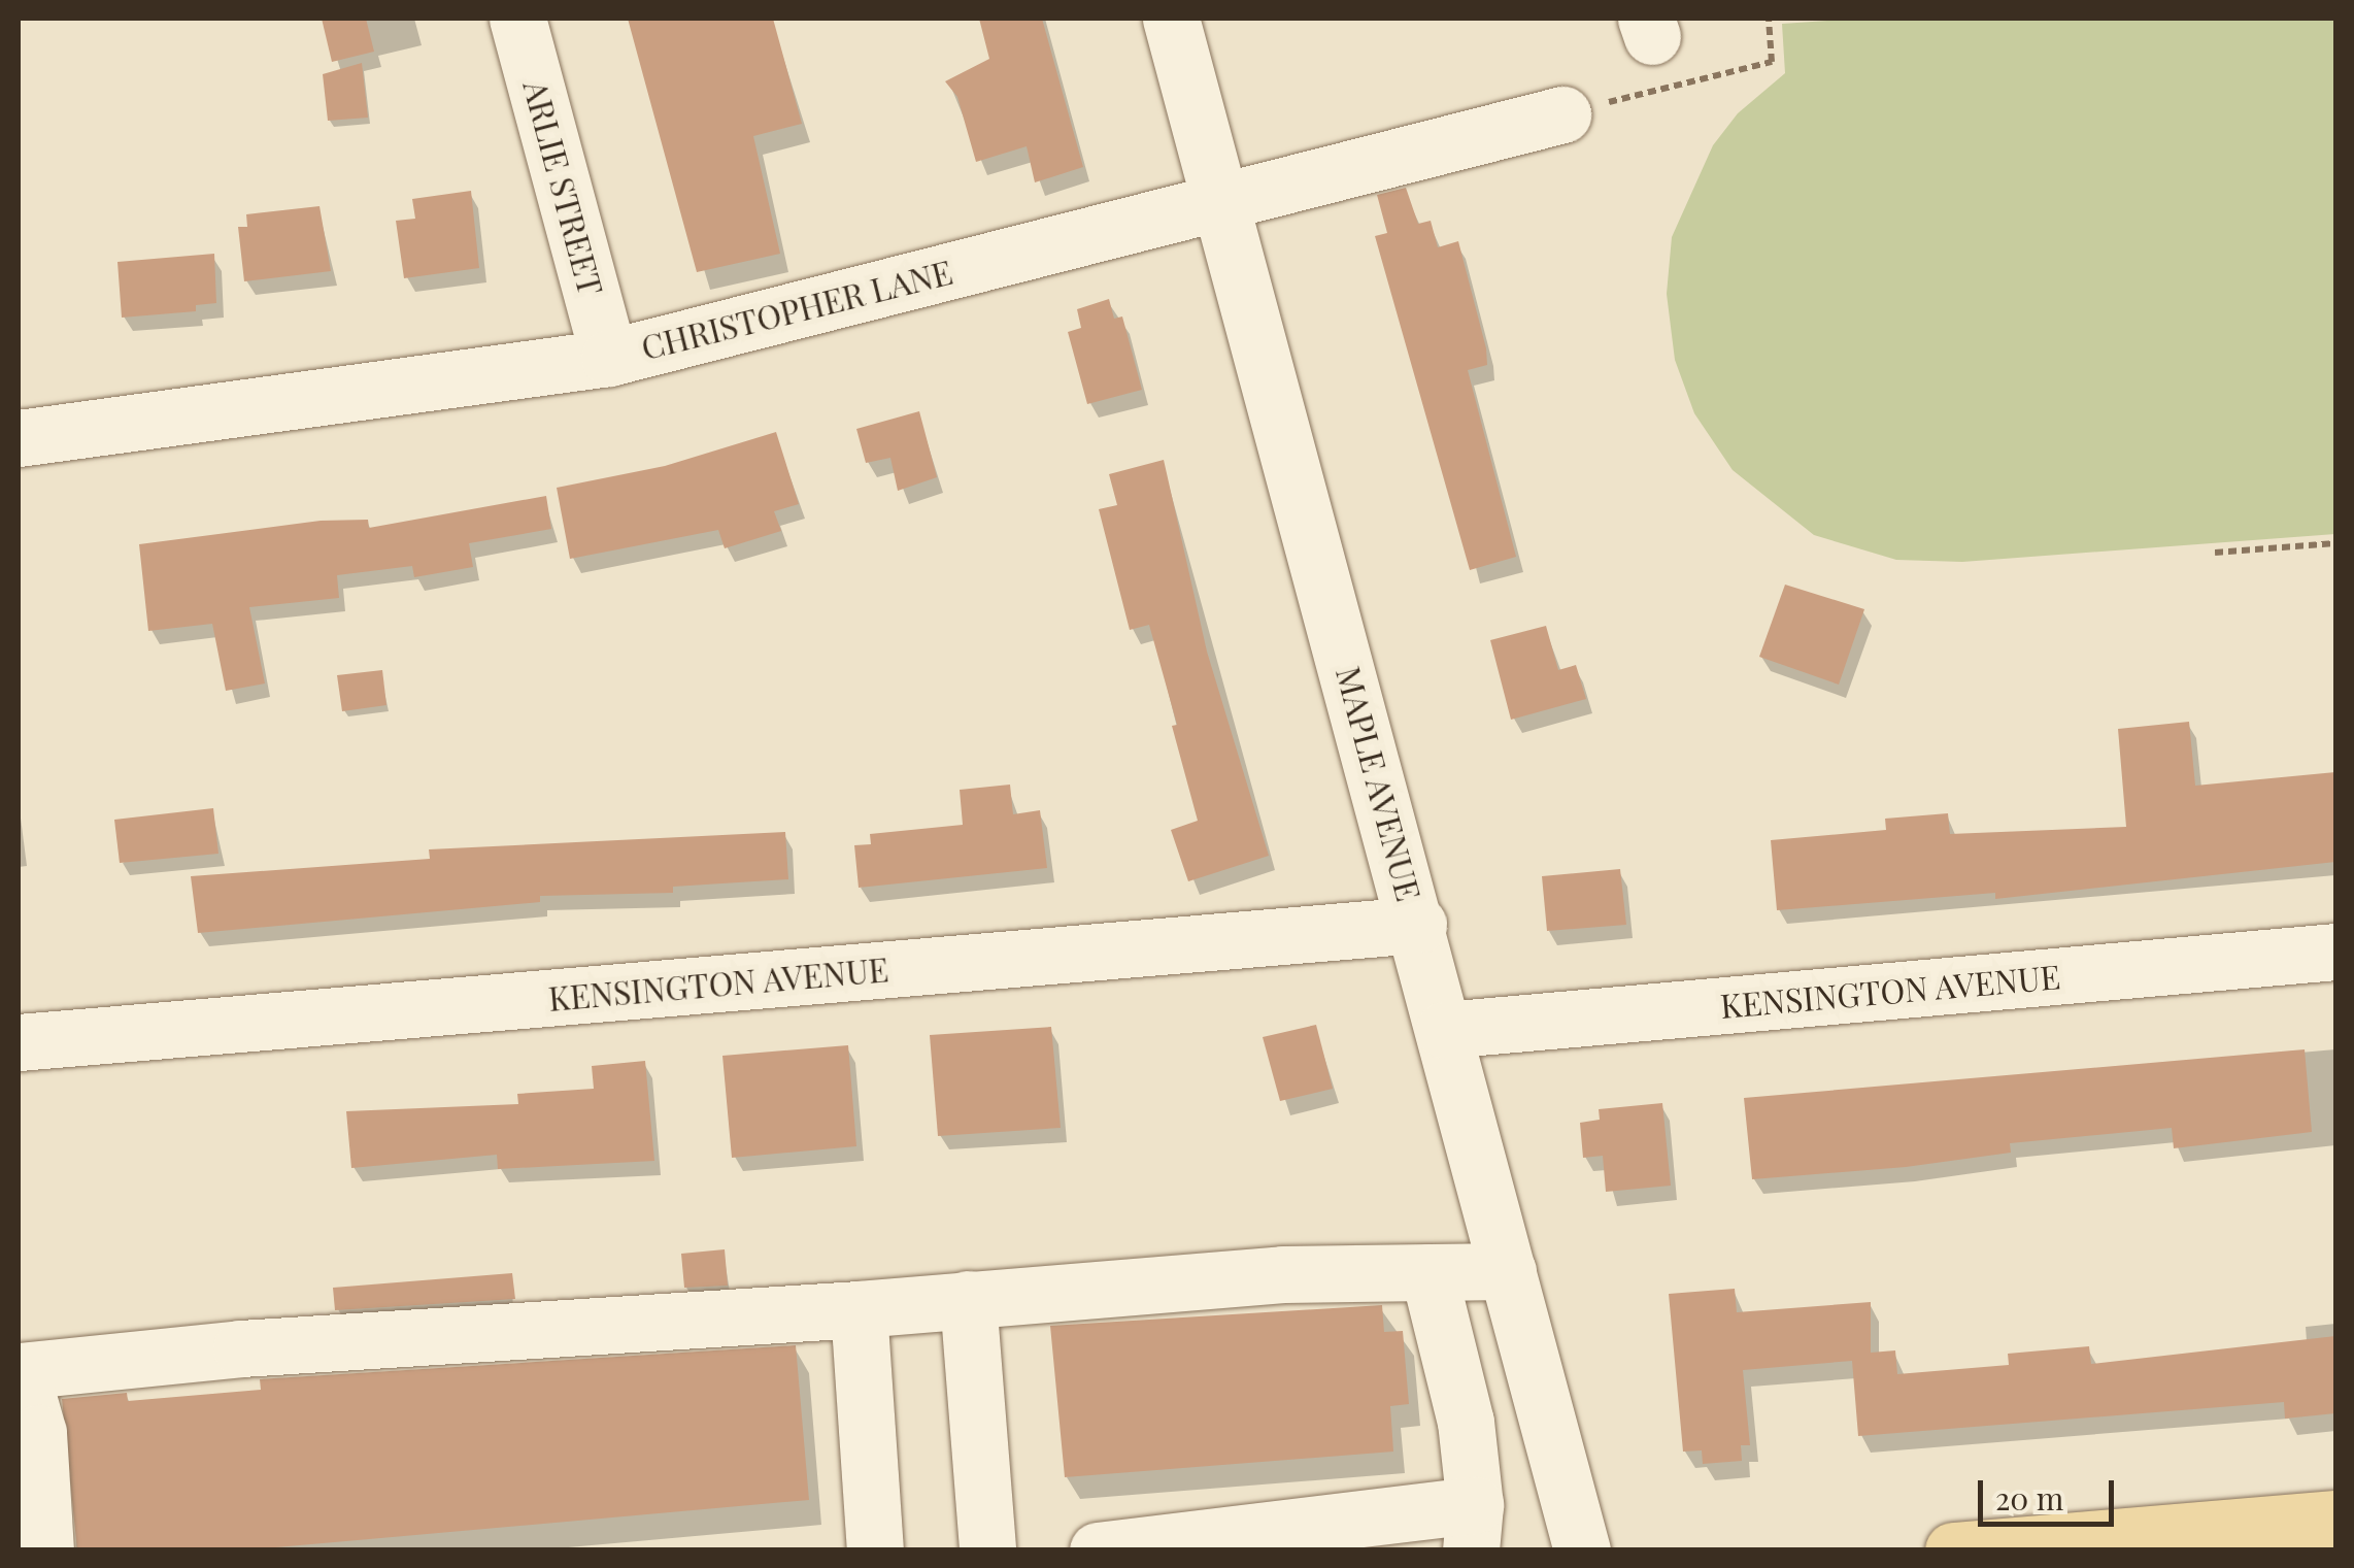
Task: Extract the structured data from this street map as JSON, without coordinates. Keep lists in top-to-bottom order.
{
  "streets": {
    "street": [
      "ARLIE STREET",
      "CHRISTOPHER LANE",
      "MAPLE AVENUE",
      "KENSINGTON AVENUE"
    ]
  },
  "crossings": [
    ["ARLIE STREET", "CHRISTOPHER LANE"],
    ["CHRISTOPHER LANE", "MAPLE AVENUE"],
    ["MAPLE AVENUE", "KENSINGTON AVENUE"]
  ],
  "scale_bar": "20 m"
}
